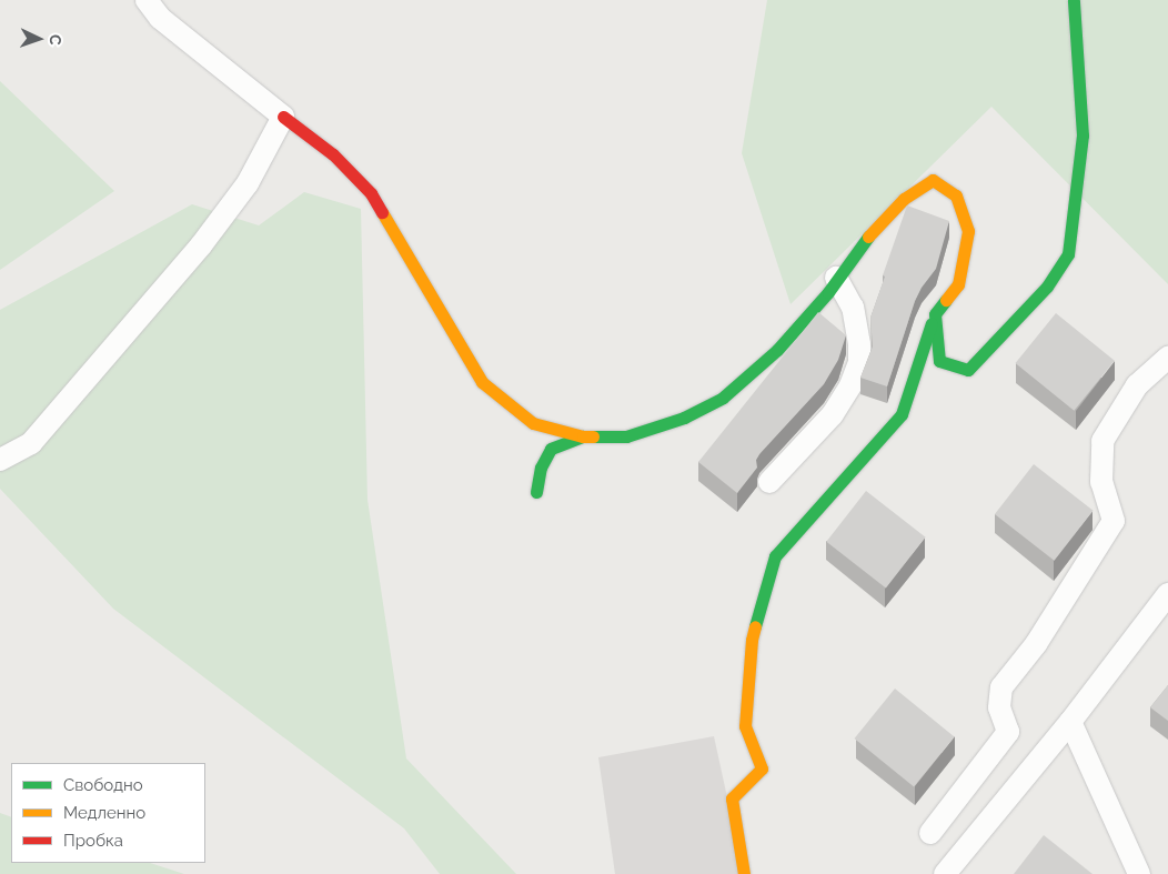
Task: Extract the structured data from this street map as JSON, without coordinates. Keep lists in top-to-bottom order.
{
  "legend": ["Свободно", "Медленно", "Пробка"],
  "north": "right"
}
